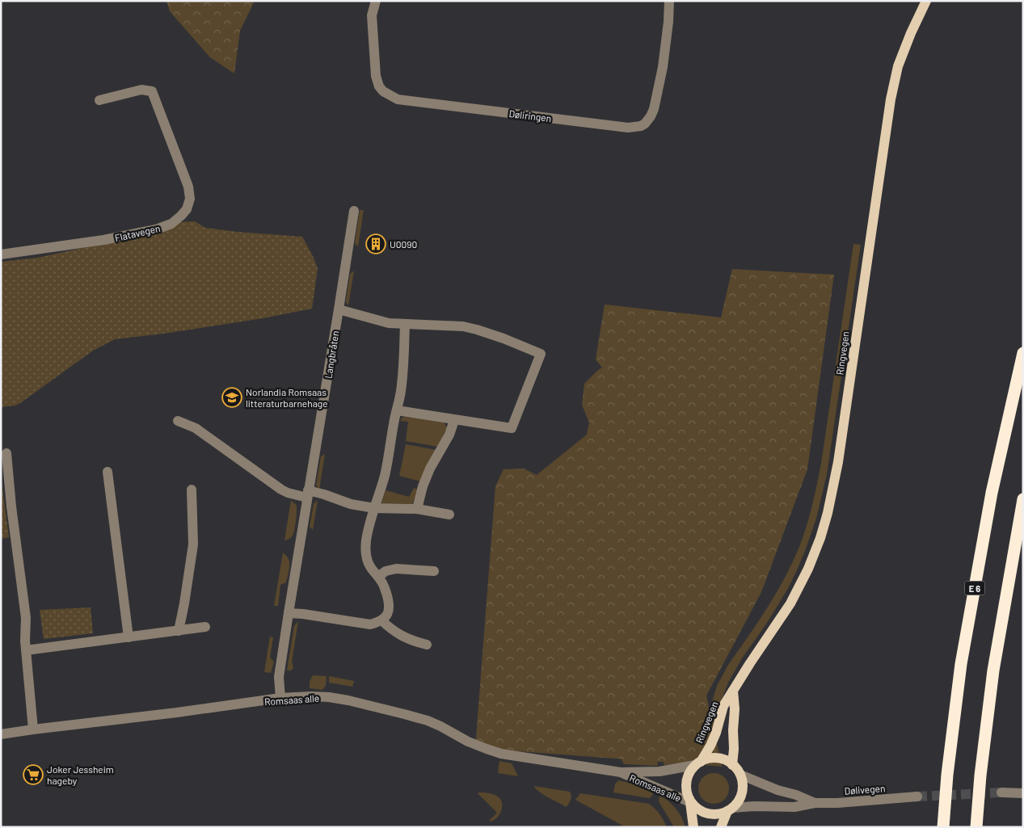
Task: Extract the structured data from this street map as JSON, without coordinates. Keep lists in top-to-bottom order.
{
  "streets": {
    "highway": ["E 6"],
    "main road": ["Ringvegen", "Dølivegen"],
    "street": [
      "Døliringen",
      "Flatavegen",
      "Langbråten",
      "Romsaas alle"
    ]
  },
  "crossings": [
    ["Ringvegen", "Romsaas alle"],
    ["Ringvegen", "Dølivegen"],
    ["Langbråten", "Romsaas alle"],
    ["Romsaas alle", "Dølivegen"]
  ],
  "places": {
    "building": ["U0090"],
    "school or university": ["Norlandia Romsaas litteraturbarnehage"],
    "supermarket": ["Joker Jessheim hageby"]
  }
}
